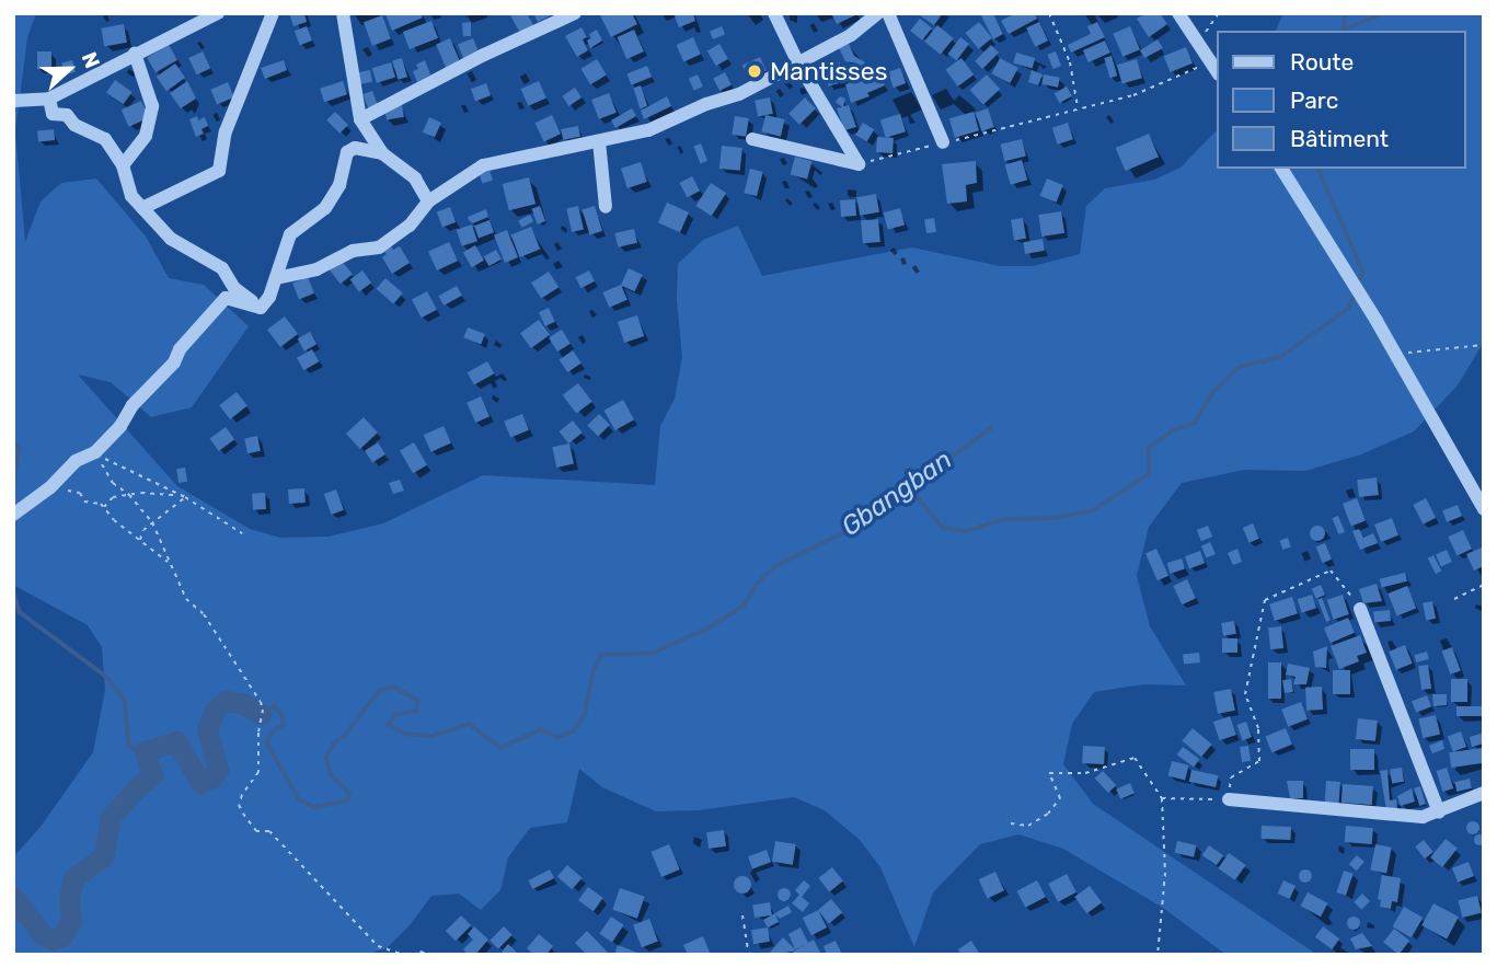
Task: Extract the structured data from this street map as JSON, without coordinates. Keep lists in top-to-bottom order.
{
  "water": ["Gbangban"],
  "places": ["Mantisses"],
  "legend": ["Route", "Parc", "Bâtiment"],
  "north": "right"
}
